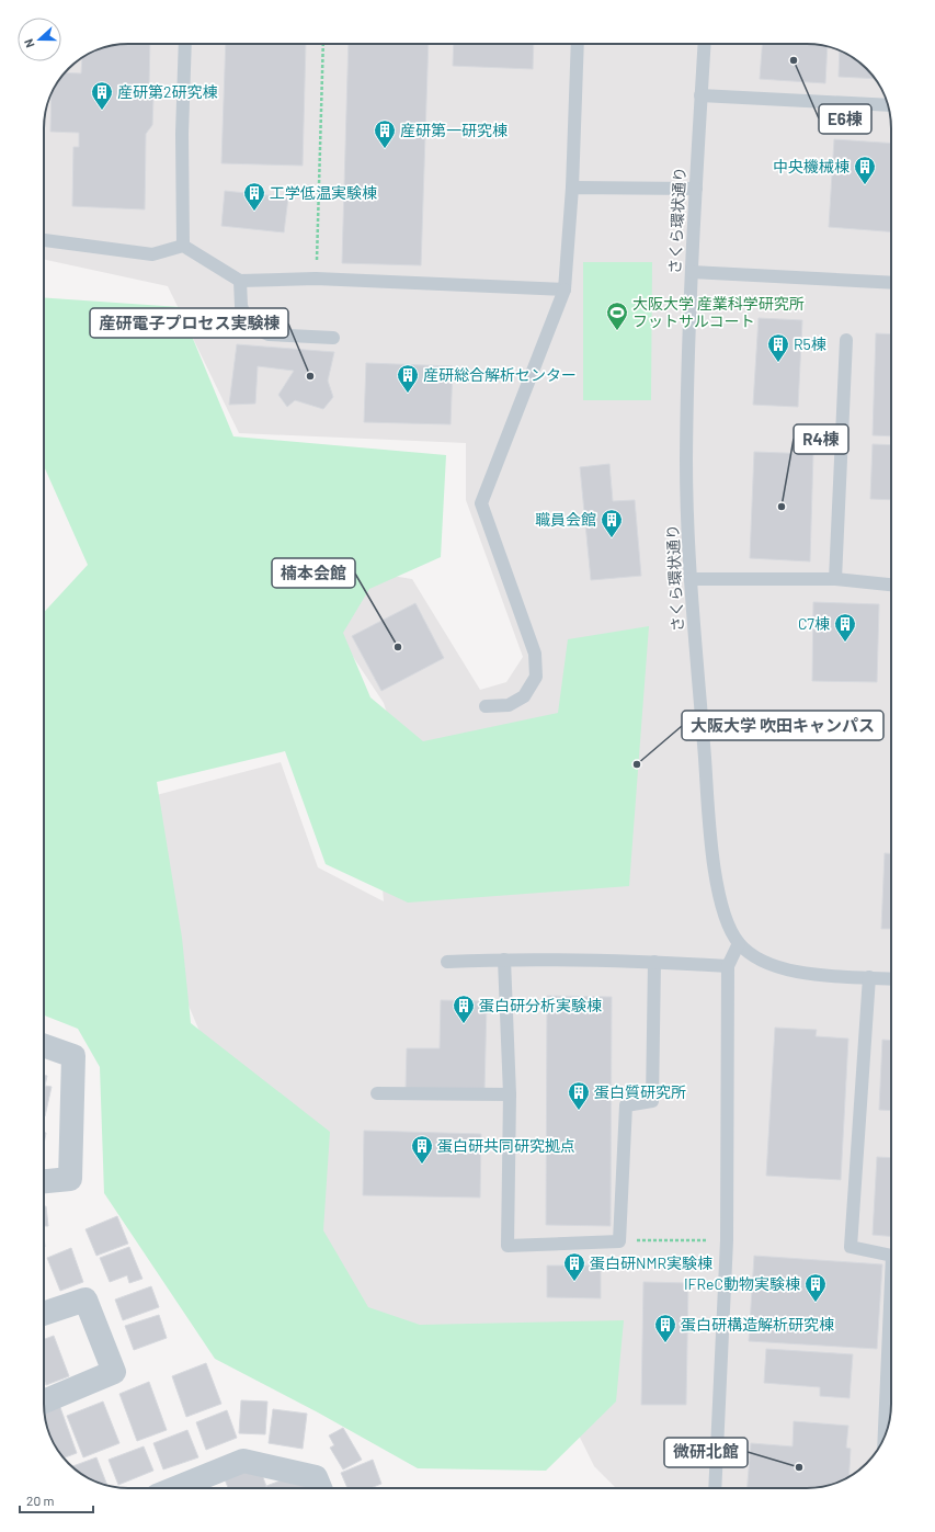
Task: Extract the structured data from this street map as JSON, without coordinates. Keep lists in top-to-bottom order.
{
  "streets": {
    "lane": ["さくら環状通り"]
  },
  "places": {
    "other": [
      "E6棟",
      "産研電子プロセス実験棟",
      "R4棟",
      "楠本会館",
      "大阪大学 吹田キャンパス",
      "微研北館"
    ],
    "building": [
      "産研第2研究棟",
      "産研第一研究棟",
      "中央機械棟",
      "工学低温実験棟",
      "R5棟",
      "産研総合解析センター",
      "職員会館",
      "C7棟",
      "蛋白研分析実験棟",
      "蛋白質研究所",
      "蛋白研共同研究拠点",
      "蛋白研NMR実験棟",
      "IFReC動物実験棟",
      "蛋白研構造解析研究棟"
    ],
    "sports": ["大阪大学 産業科学研究所 フットサルコート"]
  },
  "scale_bar": "20 m",
  "north": "left"
}
